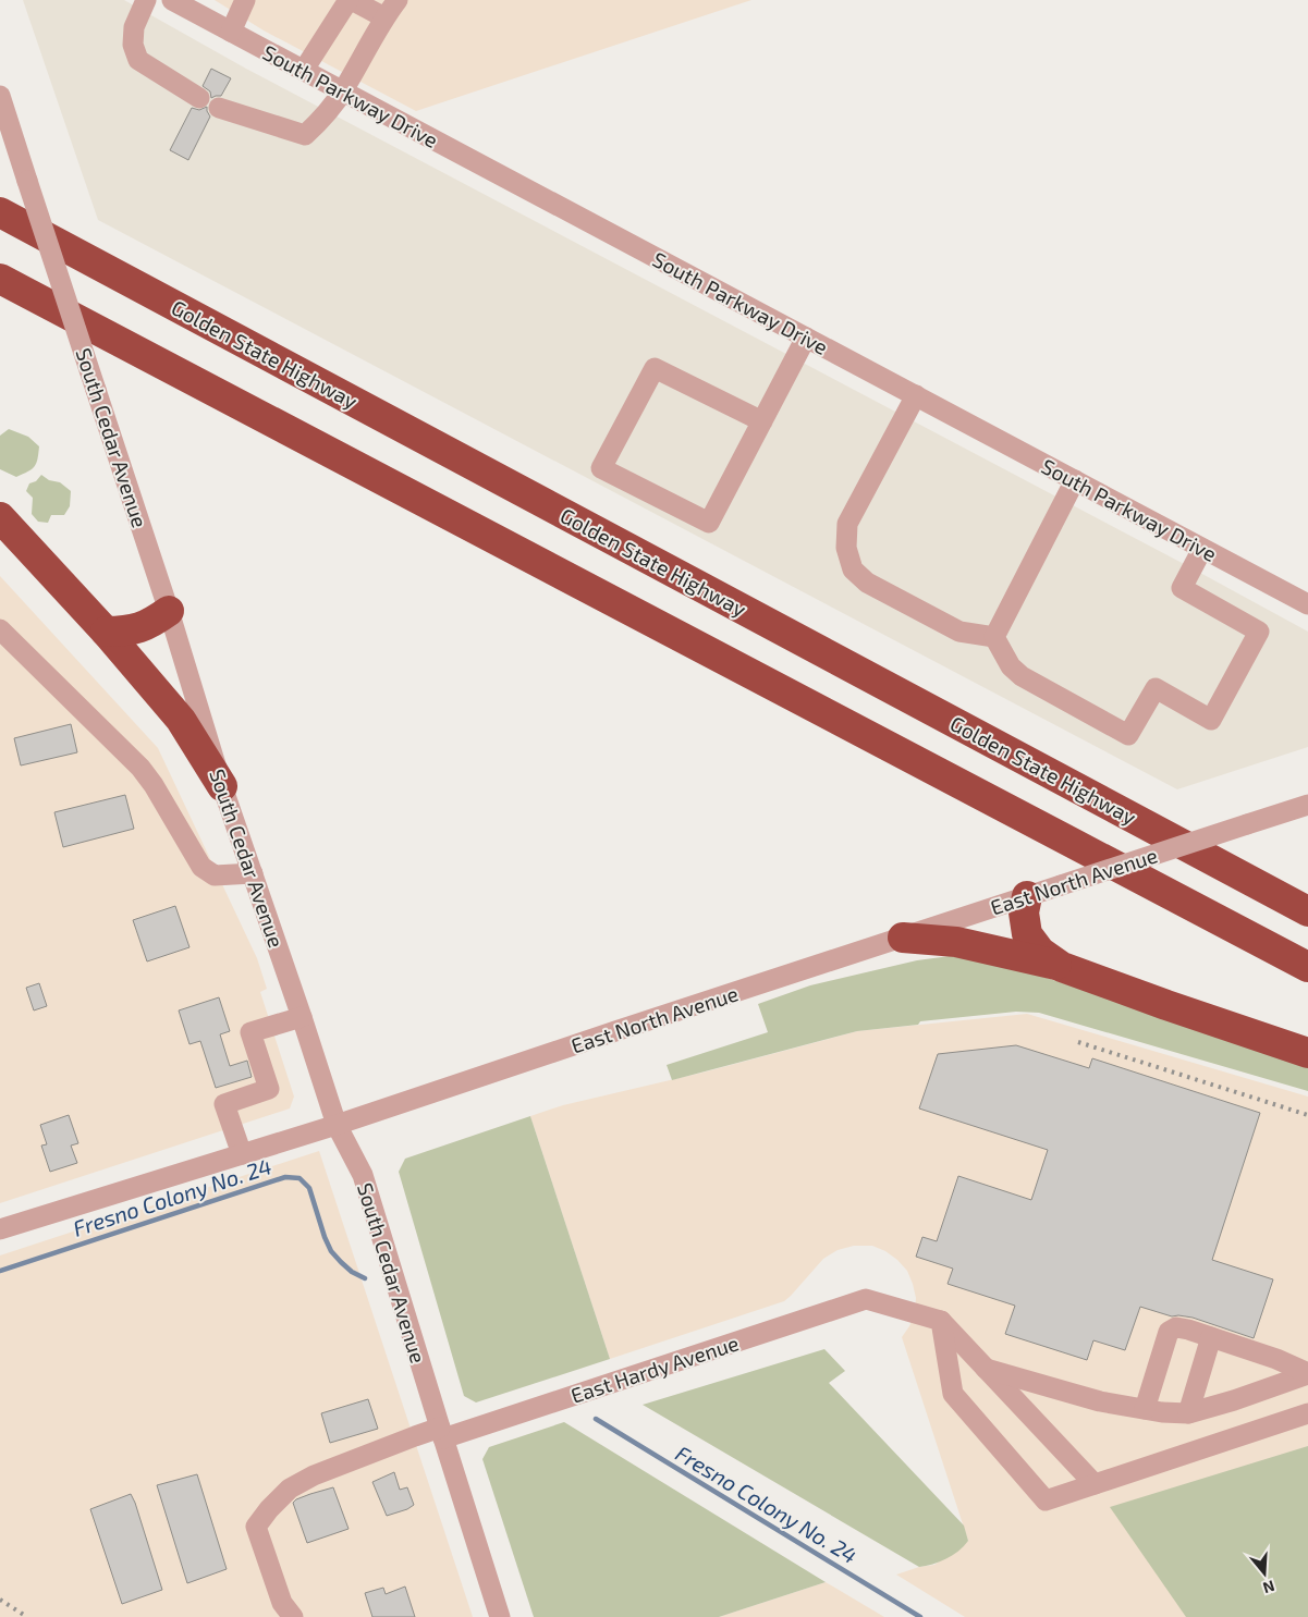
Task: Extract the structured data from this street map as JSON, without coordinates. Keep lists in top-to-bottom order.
{
  "streets": {
    "highway": ["Golden State Highway"],
    "street": [
      "South Parkway Drive",
      "South Cedar Avenue",
      "East North Avenue",
      "East Hardy Avenue"
    ]
  },
  "crossings": [
    ["South Cedar Avenue", "East North Avenue"],
    ["South Cedar Avenue", "East Hardy Avenue"]
  ],
  "water": ["Fresno Colony No. 24"],
  "north": "bottom"
}
